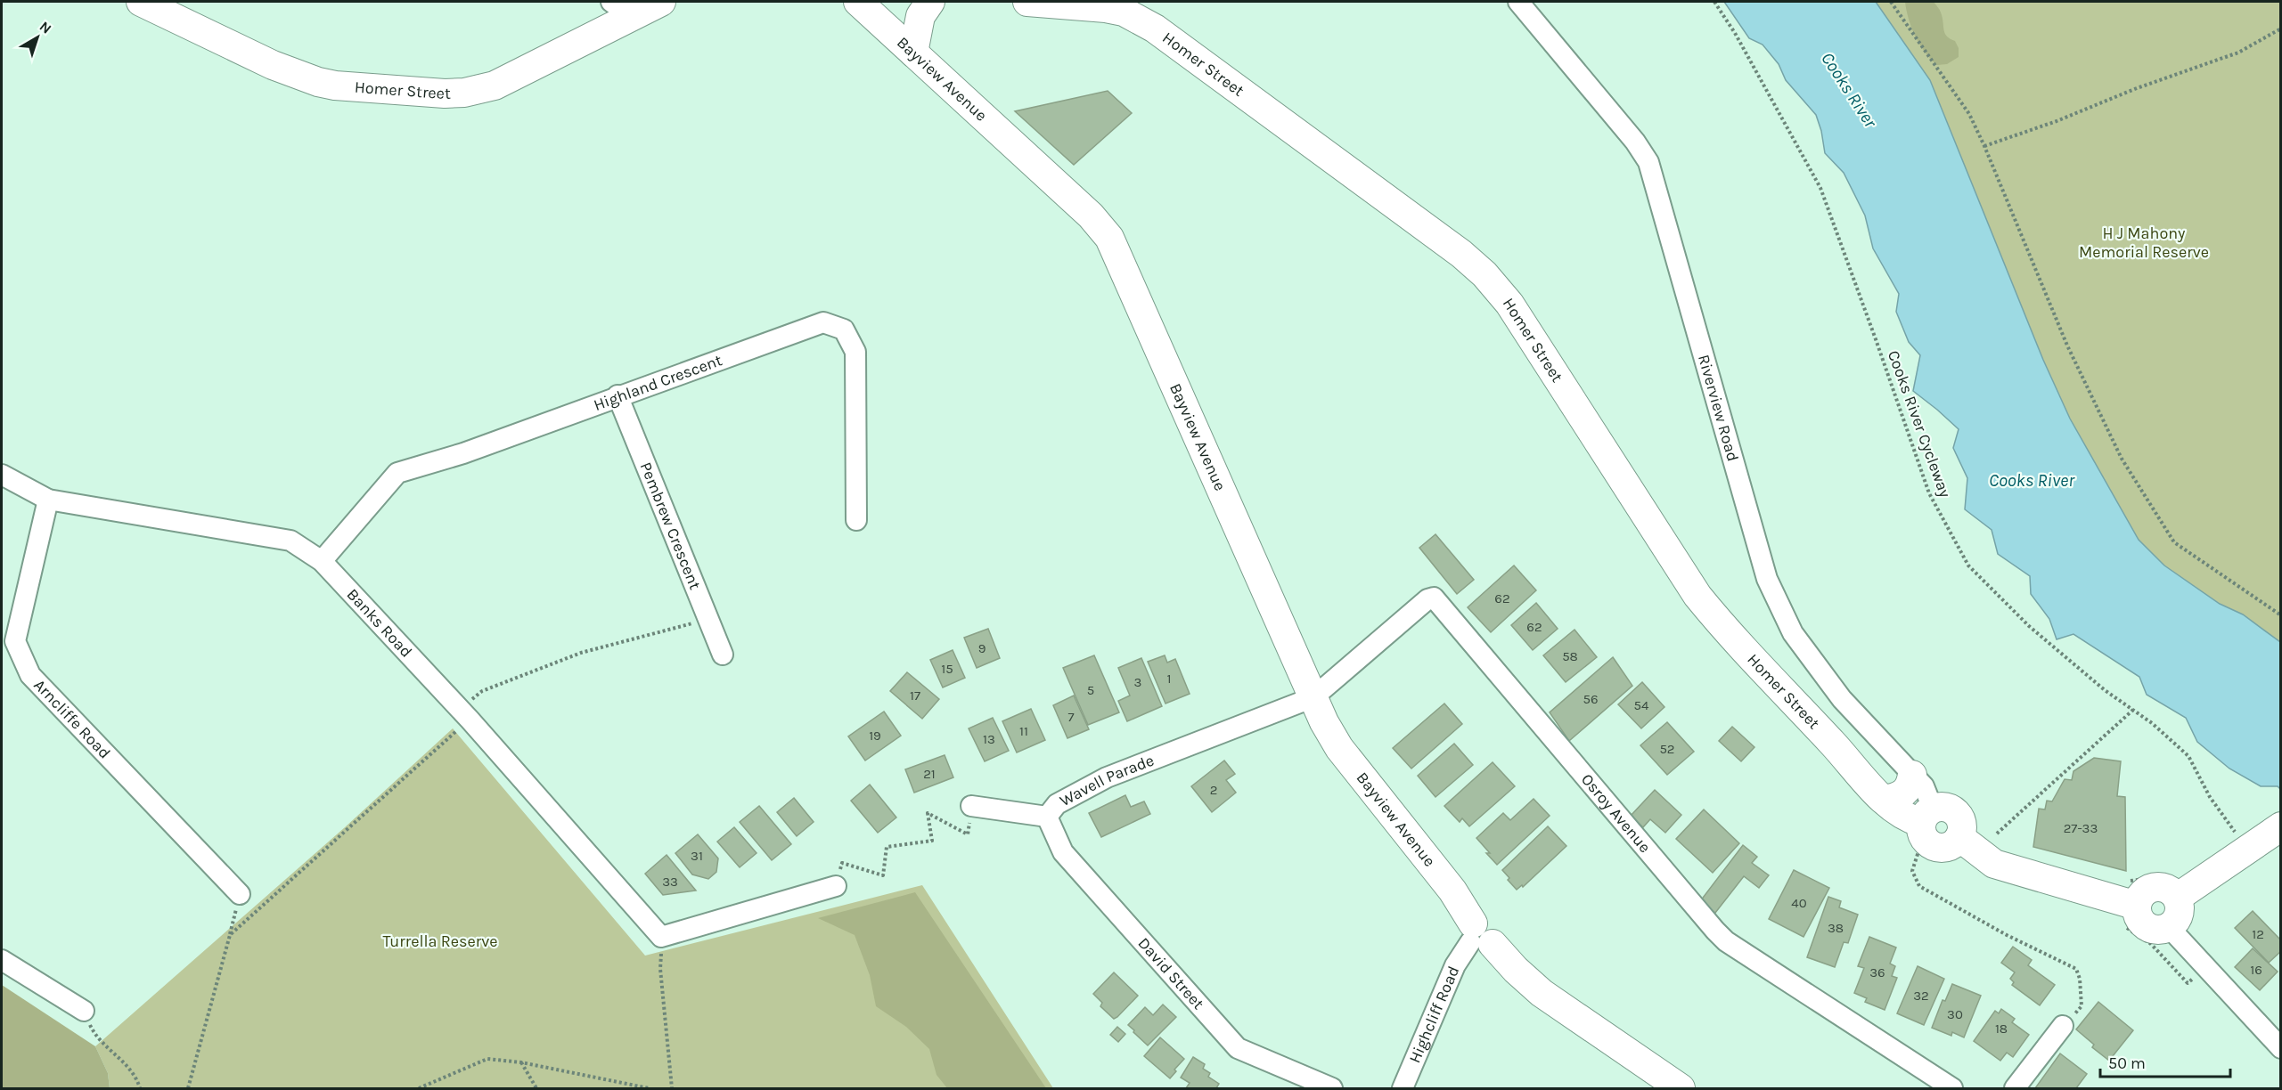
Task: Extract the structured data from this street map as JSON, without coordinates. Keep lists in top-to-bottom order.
{
  "streets": {
    "main road": ["Homer Street", "Bayview Avenue"],
    "street": [
      "Highland Crescent",
      "Riverview Road",
      "Pembrew Crescent",
      "Banks Road",
      "Arncliffe Road",
      "Wavell Parade",
      "Osroy Avenue",
      "David Street",
      "Highcliff Road"
    ],
    "path": ["Cooks River Cycleway"]
  },
  "crossings": [
    ["Homer Street", "Riverview Road"],
    ["Bayview Avenue", "Wavell Parade"],
    ["Bayview Avenue", "Osroy Avenue"],
    ["Bayview Avenue", "Highcliff Road"],
    ["Highland Crescent", "Pembrew Crescent"],
    ["Highland Crescent", "Banks Road"],
    ["Banks Road", "Arncliffe Road"],
    ["Wavell Parade", "Osroy Avenue"],
    ["Wavell Parade", "David Street"]
  ],
  "water": ["Cooks River"],
  "parks": ["H J Mahony Memorial Reserve", "Turrella Reserve"],
  "house_numbers": [
    "62",
    "62",
    "9",
    "58",
    "15",
    "1",
    "3",
    "5",
    "17",
    "56",
    "54",
    "7",
    "11",
    "19",
    "13",
    "52",
    "21",
    "2",
    "27-33",
    "31",
    "33",
    "40",
    "38",
    "12",
    "16",
    "36",
    "32",
    "30",
    "18"
  ],
  "scale_bar": "50 m",
  "north": "top right"
}
